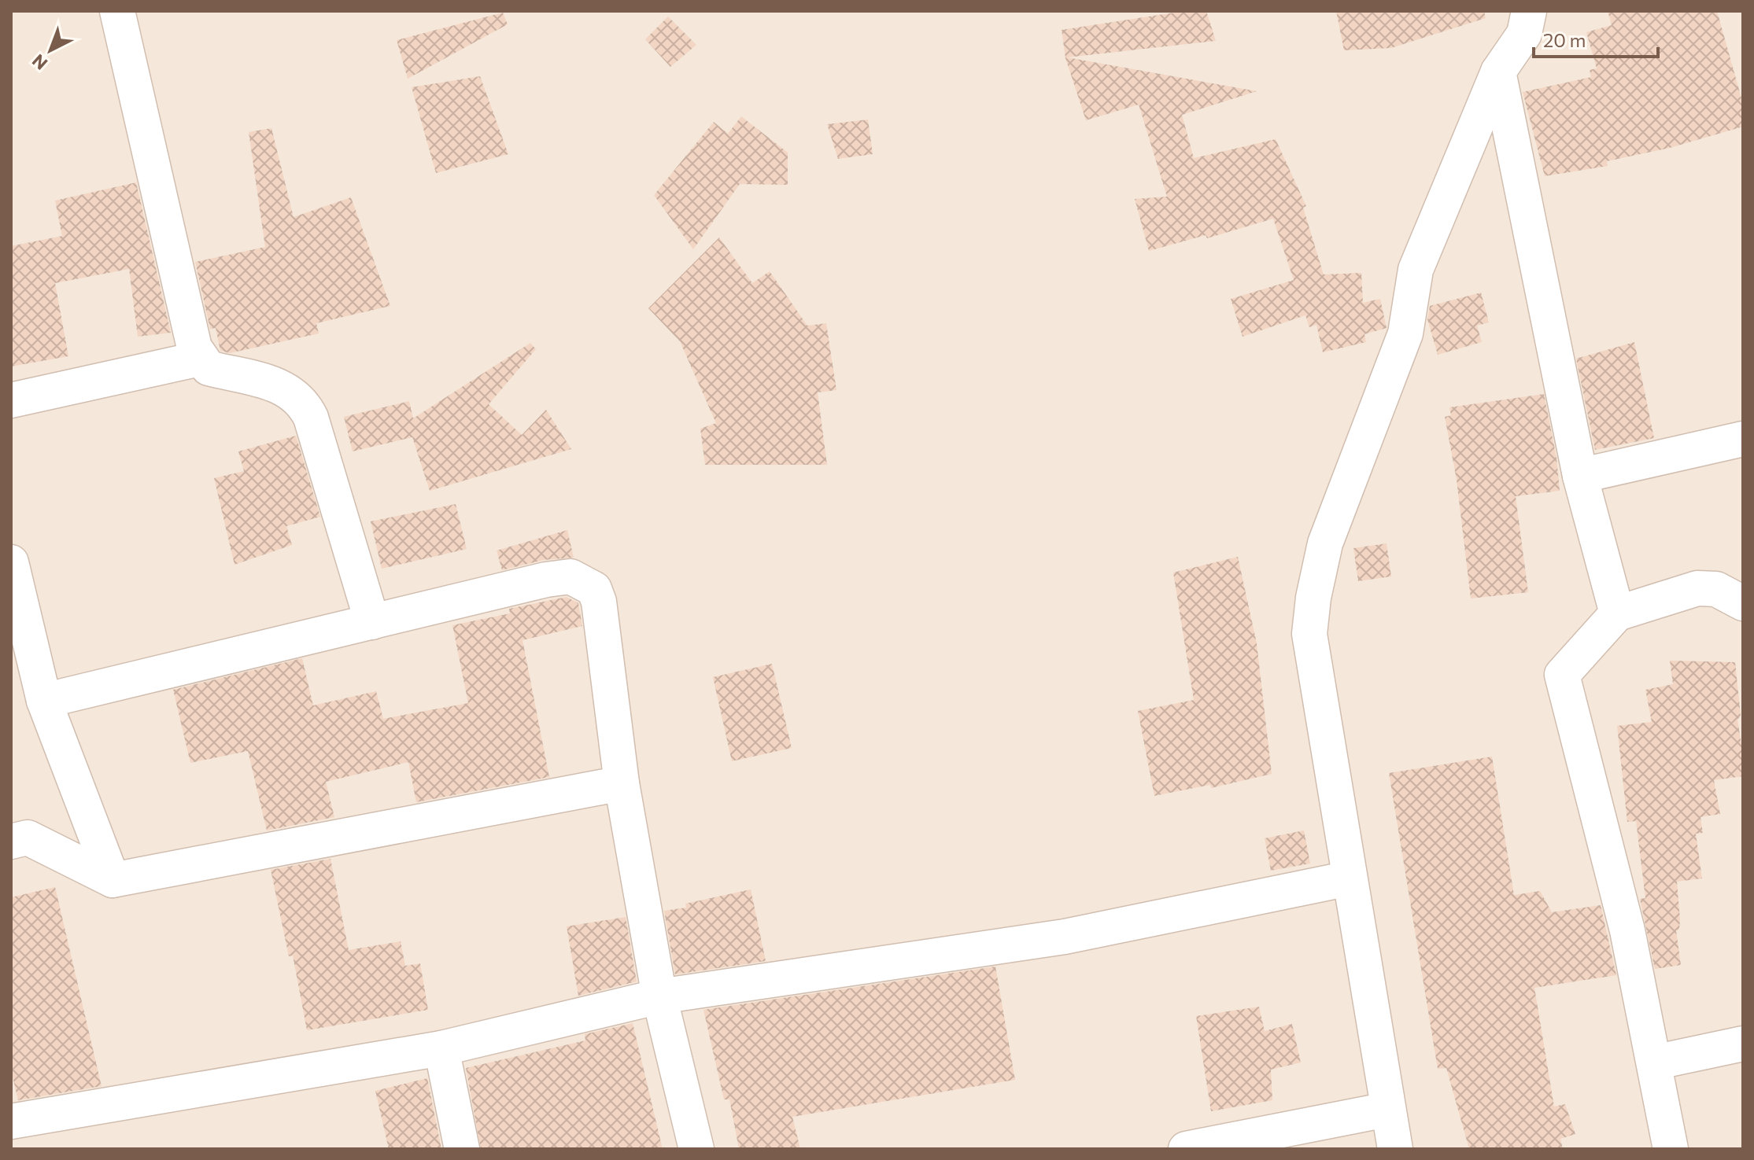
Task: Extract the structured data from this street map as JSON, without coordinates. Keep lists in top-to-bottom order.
{
  "scale_bar": "20 m",
  "north": "bottom left"
}
